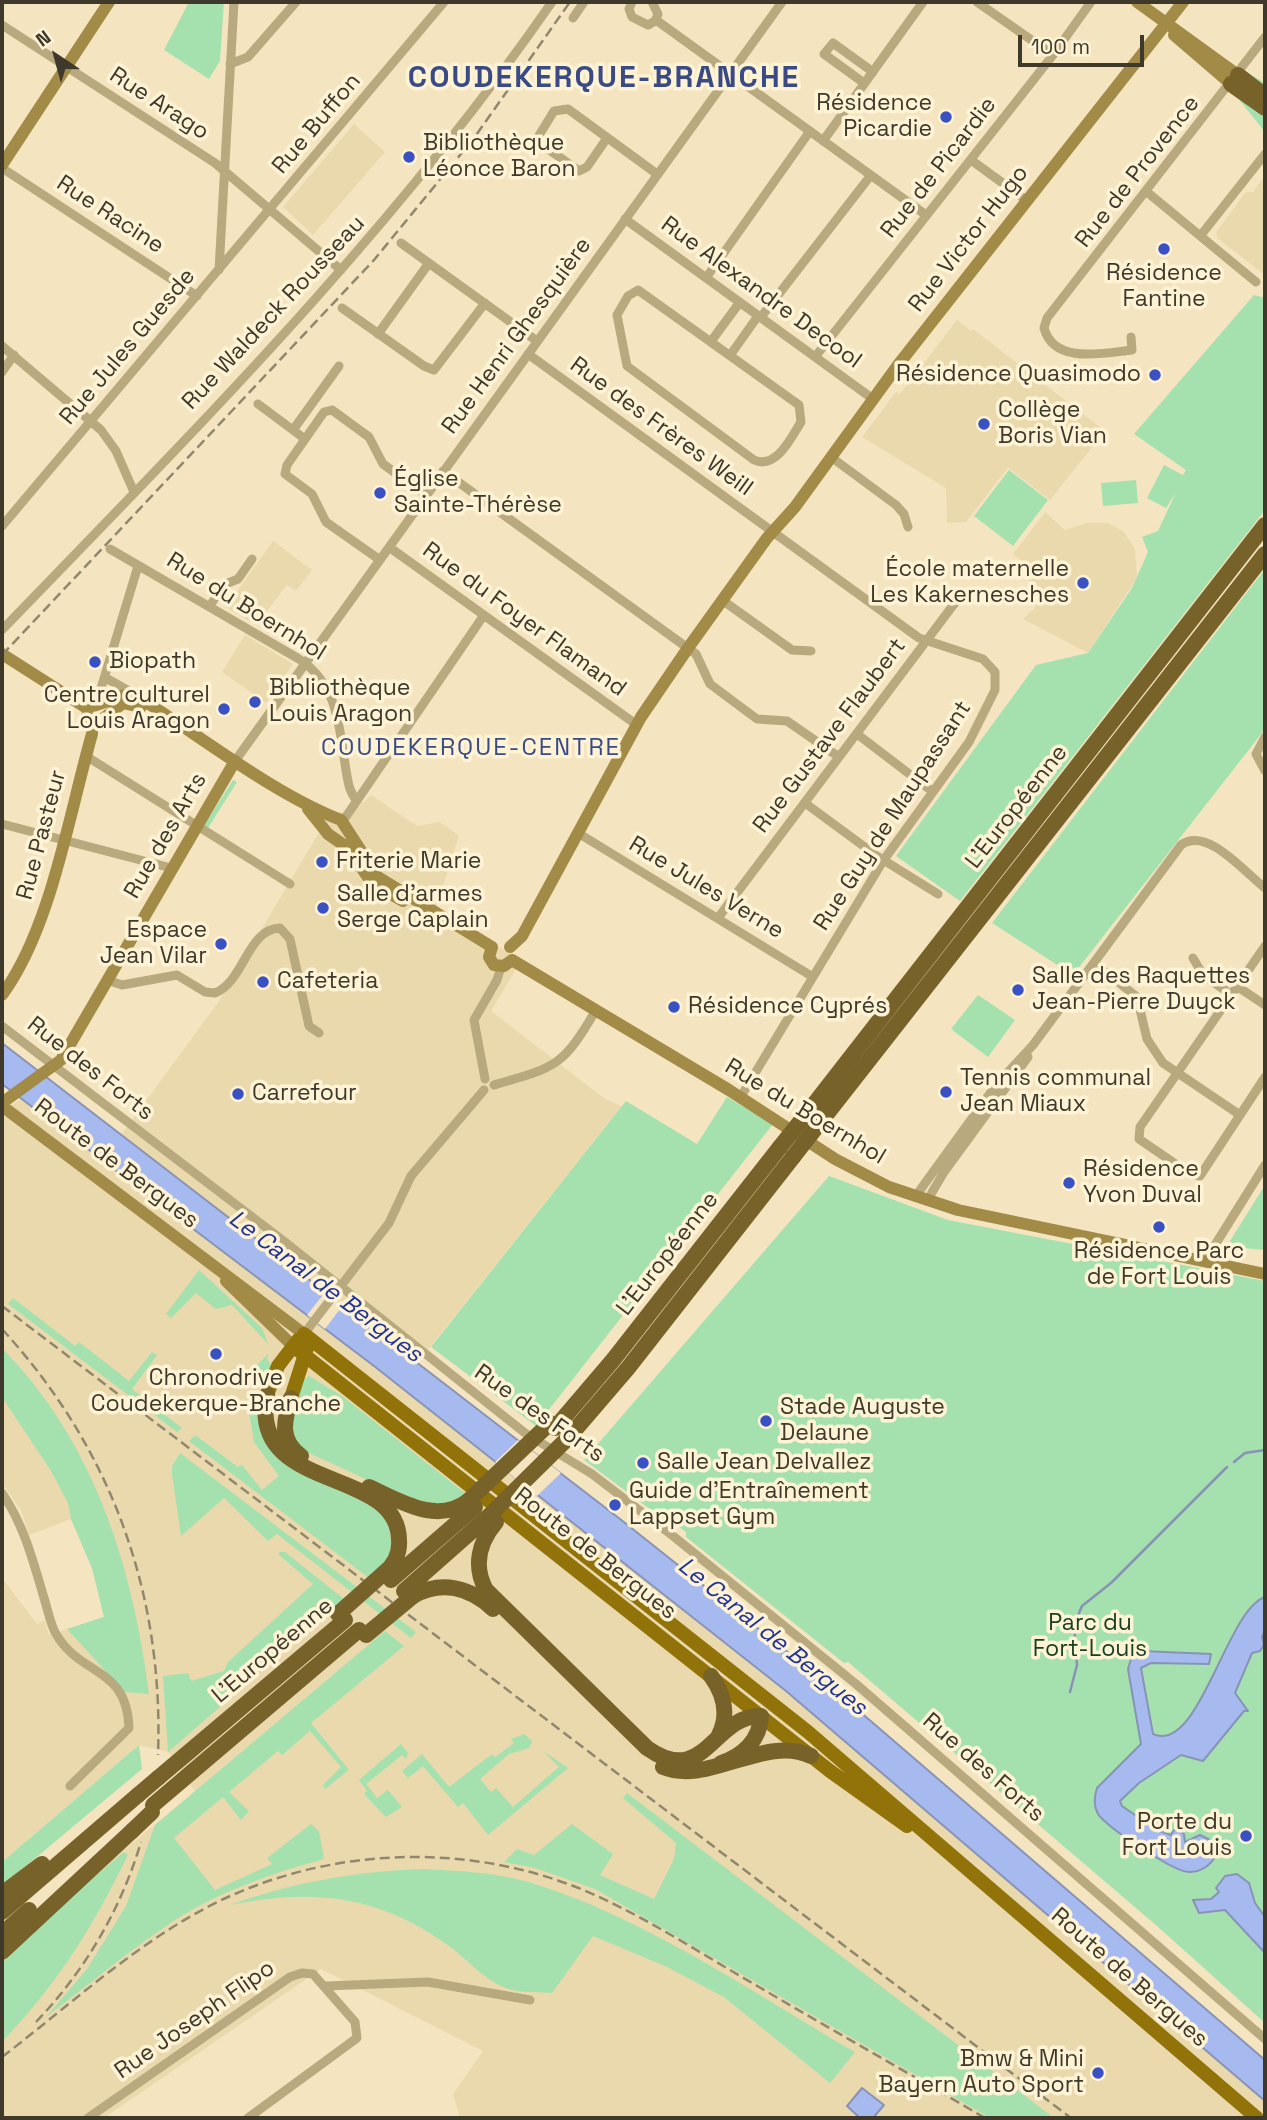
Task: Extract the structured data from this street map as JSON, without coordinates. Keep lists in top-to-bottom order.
{
  "streets": {
    "highway": ["L'Européenne"],
    "main road": ["Route de Bergues"],
    "street": [
      "Rue Arago",
      "Rue Buffon",
      "Rue de Picardie",
      "Rue de Provence",
      "Rue Racine",
      "Rue Victor Hugo",
      "Rue Alexandre Decool",
      "Rue Waldeck Rousseau",
      "Rue Henri Ghesquière",
      "Rue Jules Guesde",
      "Rue des Frères Weill",
      "Rue du Boernhol",
      "Rue du Foyer Flamand",
      "Rue Gustave Flaubert",
      "Rue Guy de Maupassant",
      "Rue Pasteur",
      "Rue des Arts",
      "Rue Jules Verne",
      "Rue des Forts",
      "Rue Joseph Flipo"
    ]
  },
  "crossings": [
    ["Rue Arago", "Rue Buffon"],
    ["Rue Arago", "Rue Waldeck Rousseau"],
    ["Rue Arago", "Rue Jules Guesde"],
    ["Rue Buffon", "Rue Jules Guesde"],
    ["Rue de Picardie", "Rue Alexandre Decool"],
    ["Rue Racine", "Rue Jules Guesde"],
    ["Rue Victor Hugo", "Rue Alexandre Decool"],
    ["Rue Victor Hugo", "Rue des Frères Weill"],
    ["Rue Victor Hugo", "Rue du Boernhol"],
    ["Rue Victor Hugo", "Rue du Foyer Flamand"],
    ["Rue Victor Hugo", "Rue Guy de Maupassant"],
    ["Rue Victor Hugo", "Rue Jules Verne"],
    ["Rue Alexandre Decool", "Rue Henri Ghesquière"],
    ["Rue Henri Ghesquière", "Rue des Frères Weill"],
    ["Rue Henri Ghesquière", "Rue du Boernhol"],
    ["Rue Henri Ghesquière", "Rue du Foyer Flamand"],
    ["Rue Henri Ghesquière", "Rue des Arts"],
    ["Rue des Frères Weill", "Rue Guy de Maupassant"],
    ["Rue du Boernhol", "Rue Guy de Maupassant"],
    ["Rue du Boernhol", "Rue Pasteur"],
    ["Rue Gustave Flaubert", "Rue Guy de Maupassant"],
    ["Rue Gustave Flaubert", "Rue Jules Verne"],
    ["Rue Guy de Maupassant", "Rue Jules Verne"],
    ["Rue des Arts", "Rue des Forts"]
  ],
  "districts": ["COUDEKERQUE-BRANCHE", "COUDEKERQUE-CENTRE"],
  "water": ["Le Canal de Bergues"],
  "parks": ["Parc du Fort-Louis"],
  "places": [
    "Résidence Picardie",
    "Bibliothèque Léonce Baron",
    "Résidence Fantine",
    "Résidence Quasimodo",
    "Collège Boris Vian",
    "Église Sainte-Thérèse",
    "École maternelle Les Kakernesches",
    "Biopath",
    "Bibliothèque Louis Aragon",
    "Centre culturel Louis Aragon",
    "Friterie Marie",
    "Salle d'armes Serge Caplain",
    "Espace Jean Vilar",
    "Cafeteria",
    "Salle des Raquettes Jean-Pierre Duyck",
    "Résidence Cyprés",
    "Tennis communal Jean Miaux",
    "Carrefour",
    "Résidence Yvon Duval",
    "Résidence Parc de Fort Louis",
    "Chronodrive Coudekerque-Branche",
    "Stade Auguste Delaune",
    "Salle Jean Delvallez",
    "Guide d'Entraînement Lappset Gym",
    "Porte du Fort Louis",
    "Bmw & Mini Bayern Auto Sport"
  ],
  "scale_bar": "100 m",
  "north": "top left"
}
